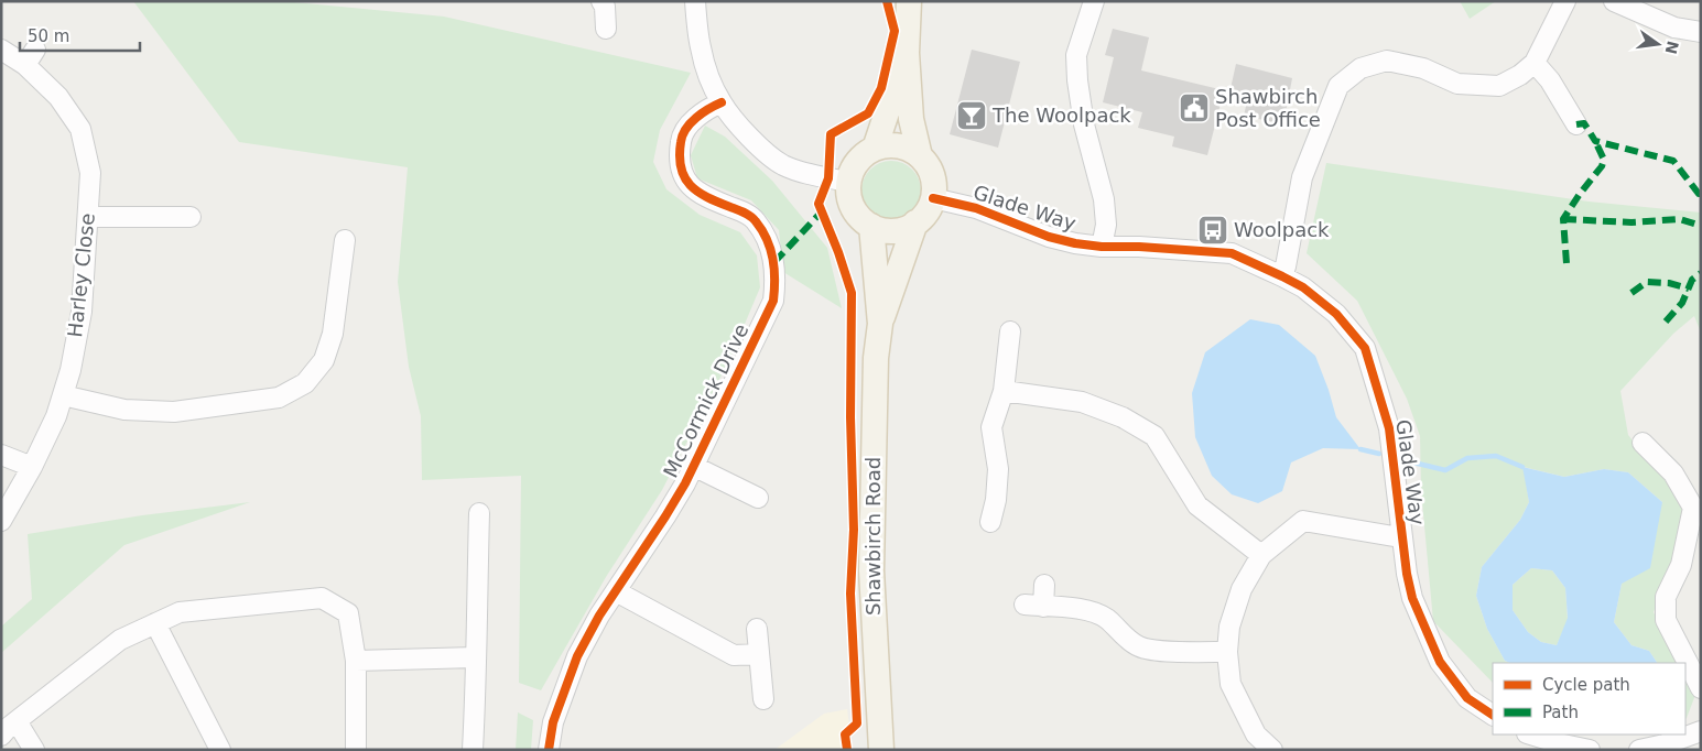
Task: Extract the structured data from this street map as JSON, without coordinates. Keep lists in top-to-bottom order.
{
  "streets": {
    "main road": ["Shawbirch Road"],
    "street": ["Glade Way", "Harley Close", "McCormick Drive"]
  },
  "crossings": [
    ["Glade Way", "Shawbirch Road"]
  ],
  "places": {
    "public building": ["Shawbirch Post Office"],
    "bar": ["The Woolpack"],
    "bus stop": ["Woolpack"]
  },
  "legend": ["Cycle path", "Path"],
  "scale_bar": "50 m",
  "north": "right"
}
